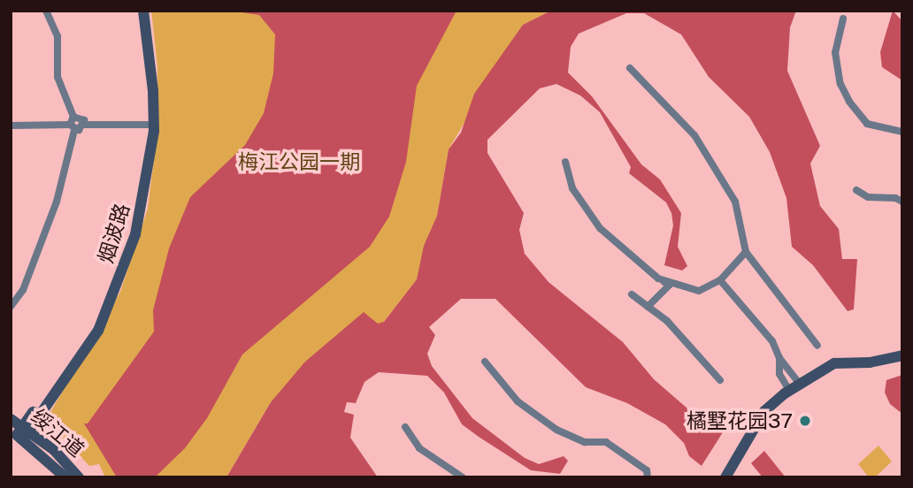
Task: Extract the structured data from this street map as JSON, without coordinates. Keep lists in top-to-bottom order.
{
  "streets": {
    "main road": ["烟波路", "绥江道"]
  },
  "crossings": [
    ["烟波路", "绥江道"]
  ],
  "parks": ["梅江公园一期"],
  "places": ["橘墅花园37"]
}
